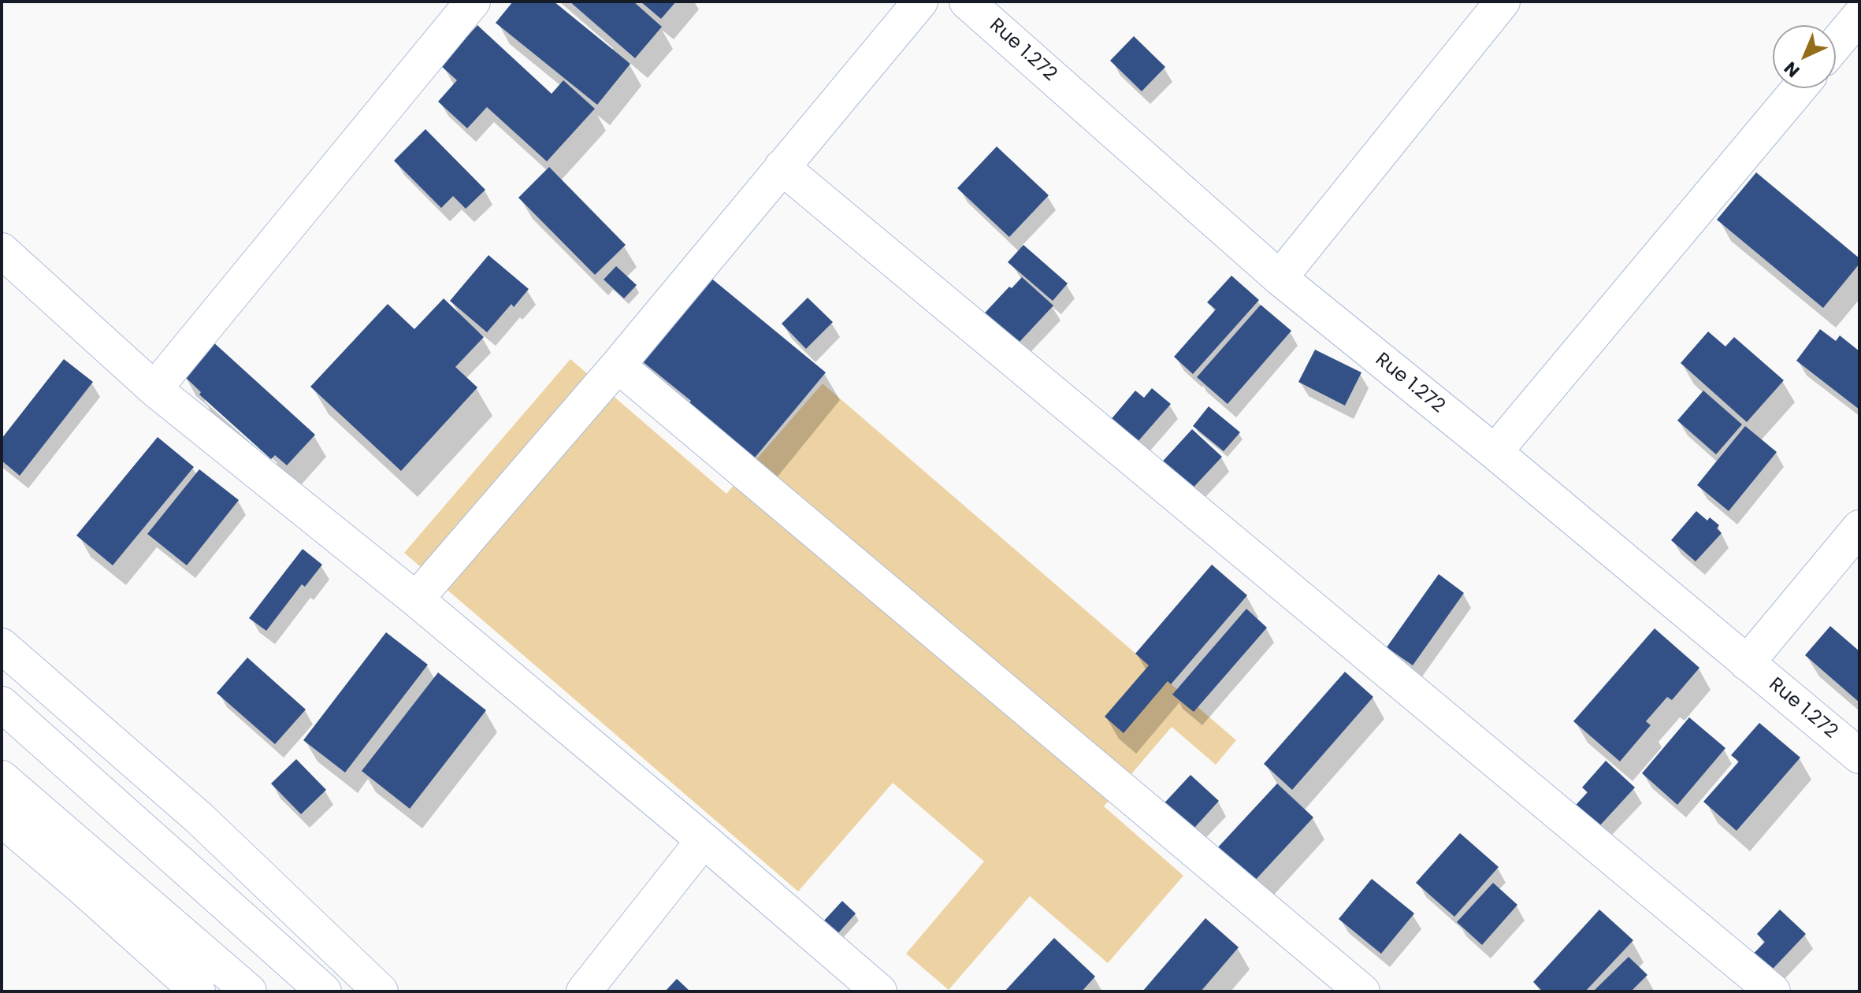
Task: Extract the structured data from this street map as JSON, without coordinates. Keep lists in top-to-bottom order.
{
  "streets": {
    "street": ["Rue 1.272"]
  },
  "north": "bottom left"
}
